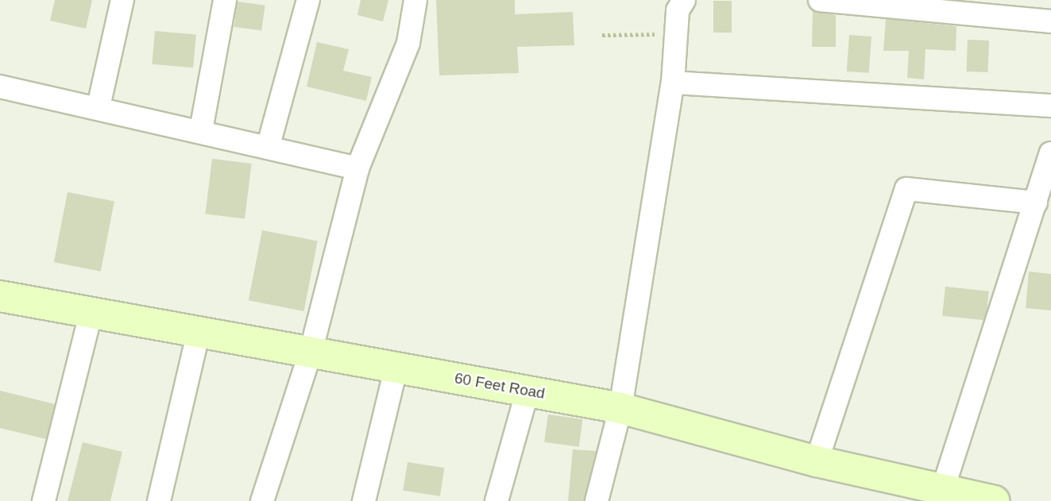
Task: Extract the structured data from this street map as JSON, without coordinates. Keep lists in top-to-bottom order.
{
  "streets": {
    "street": ["60 Feet Road"]
  }
}
